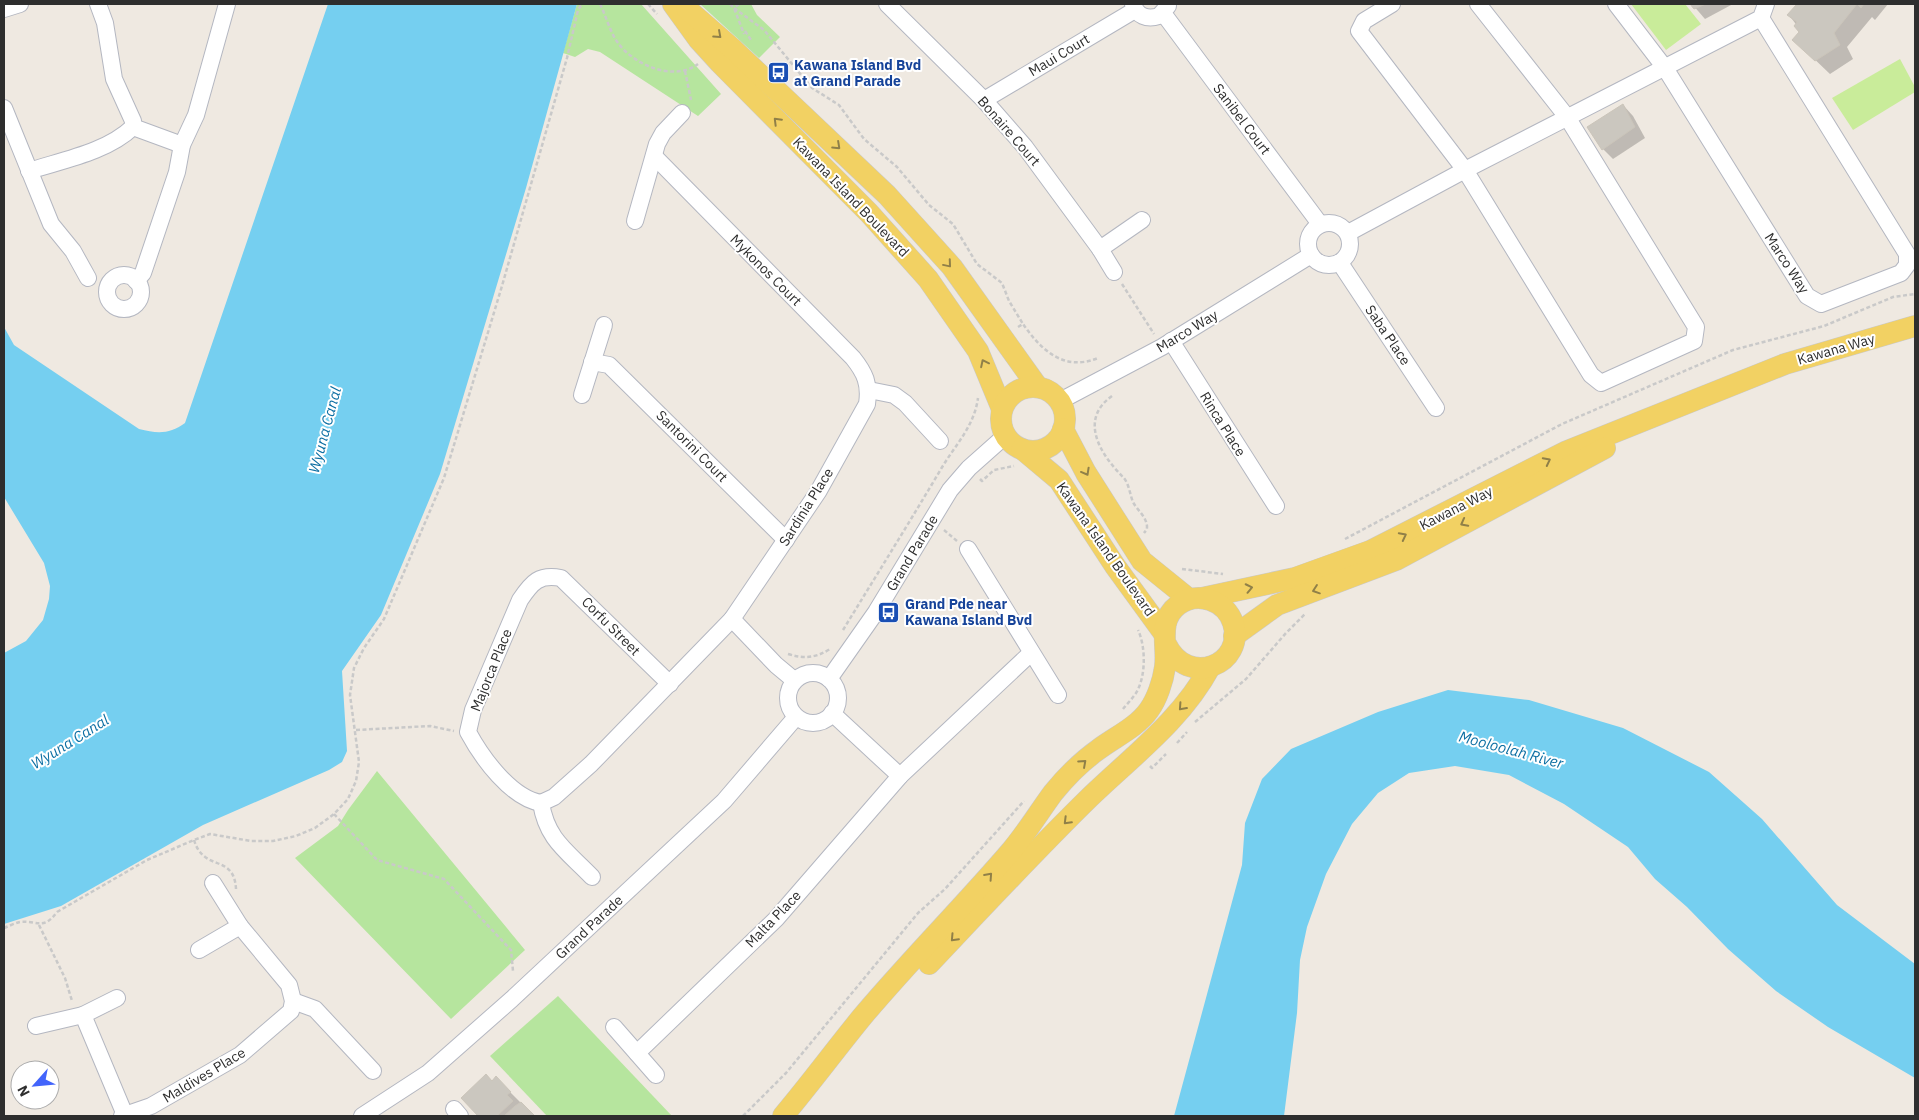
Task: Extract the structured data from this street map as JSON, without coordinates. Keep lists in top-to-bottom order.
{
  "streets": {
    "main road": ["Kawana Island Boulevard", "Kawana Way"],
    "street": [
      "Maui Court",
      "Sanibel Court",
      "Bonaire Court",
      "Marco Way",
      "Mykonos Court",
      "Saba Place",
      "Rinca Place",
      "Santorini Court",
      "Sardinia Place",
      "Grand Parade",
      "Corfu Street",
      "Majorca Place",
      "Malta Place",
      "Maldives Place"
    ]
  },
  "crossings": [
    ["Maui Court", "Bonaire Court"],
    ["Sanibel Court", "Marco Way"],
    ["Sanibel Court", "Saba Place"],
    ["Kawana Island Boulevard", "Marco Way"],
    ["Kawana Island Boulevard", "Kawana Way"],
    ["Kawana Island Boulevard", "Grand Parade"],
    ["Marco Way", "Saba Place"],
    ["Marco Way", "Rinca Place"],
    ["Marco Way", "Grand Parade"],
    ["Mykonos Court", "Sardinia Place"],
    ["Santorini Court", "Sardinia Place"],
    ["Sardinia Place", "Corfu Street"],
    ["Corfu Street", "Majorca Place"]
  ],
  "water": ["Wyuna Canal", "Mooloolah River"],
  "places": {
    "bus stop": ["Kawana Island Bvd at Grand Parade", "Grand Pde near Kawana Island Bvd"]
  },
  "north": "bottom left"
}
